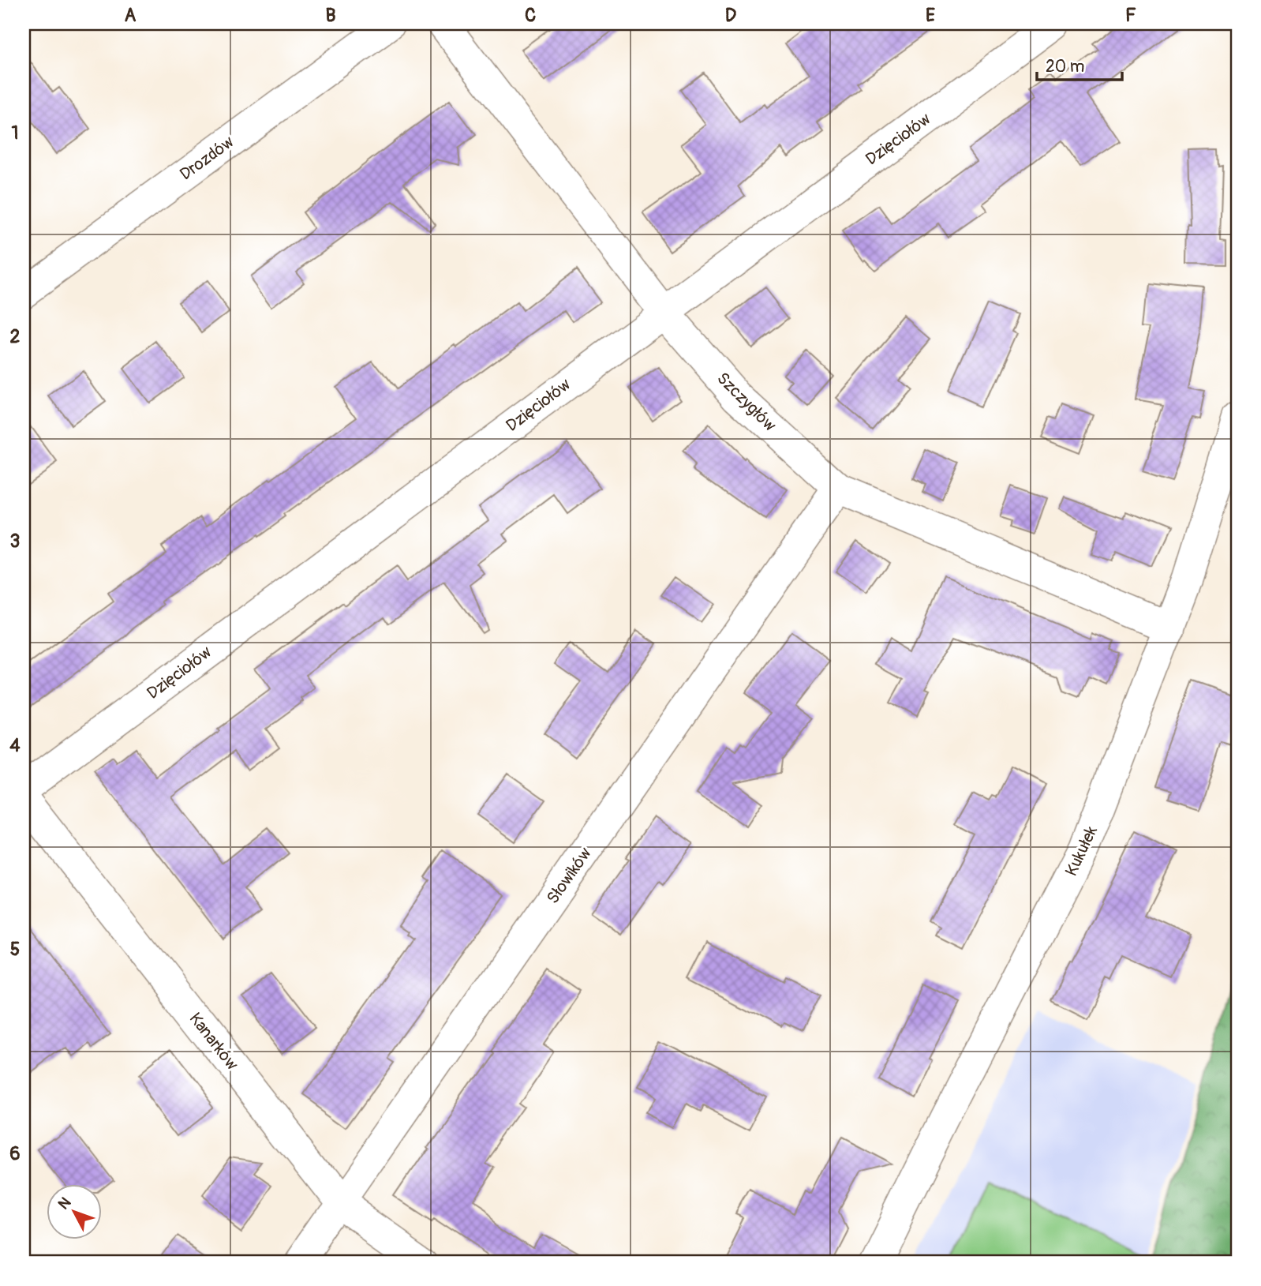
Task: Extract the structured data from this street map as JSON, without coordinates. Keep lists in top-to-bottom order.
{
  "streets": {
    "street": [
      "Dzięciołów",
      "Drozdów",
      "Szczygłów",
      "Kukułek",
      "Słowików",
      "Kanarków"
    ]
  },
  "crossings": [
    ["Dzięciołów", "Szczygłów"],
    ["Szczygłów", "Kukułek"],
    ["Szczygłów", "Słowików"],
    ["Słowików", "Kanarków"]
  ],
  "scale_bar": "20 m",
  "north": "top left",
  "grid": {
    "columns": [
      "A",
      "B",
      "C",
      "D",
      "E",
      "F"
    ],
    "rows": [
      "1",
      "2",
      "3",
      "4",
      "5",
      "6"
    ]
  }
}
